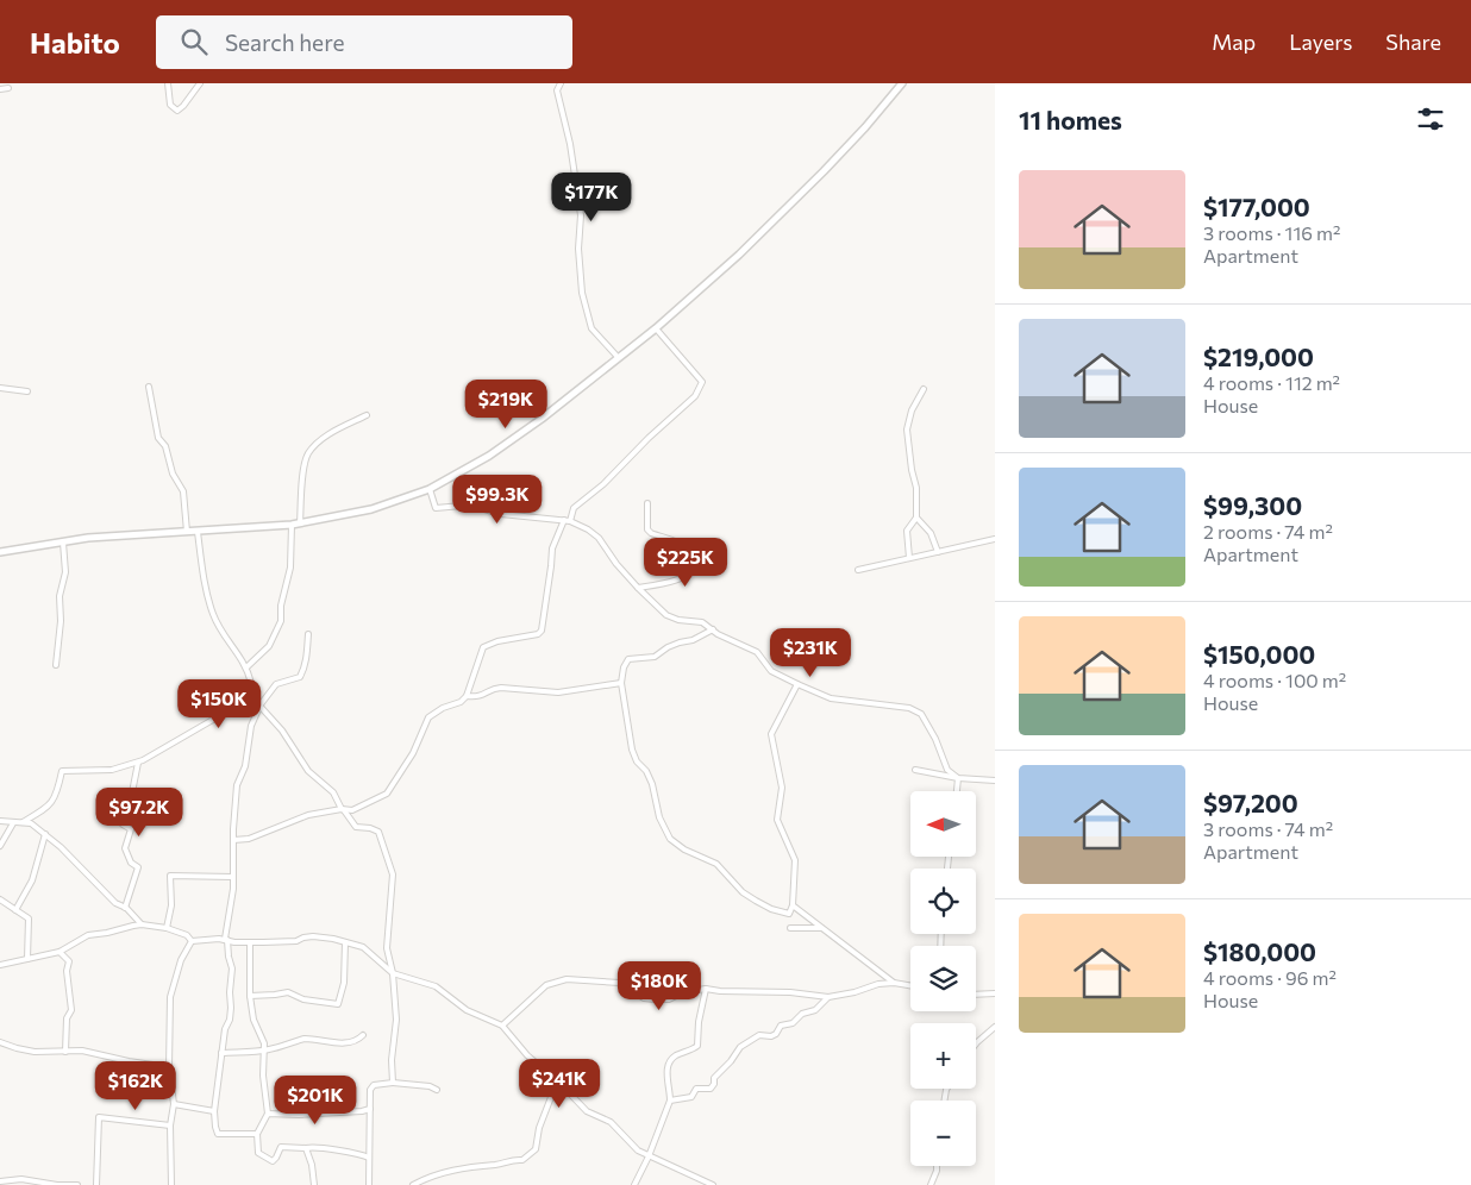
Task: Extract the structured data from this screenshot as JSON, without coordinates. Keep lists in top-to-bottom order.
{
  "north": "left",
  "page": {
    "header": "Habito",
    "search": "Search here",
    "nav": ["Map", "Layers", "Share"],
    "heading": "11 homes",
    "list": [
      {
        "name": "$177,000",
        "note": "3 rooms · 116 m² · Apartment"
      },
      {
        "name": "$219,000",
        "note": "4 rooms · 112 m² · House"
      },
      {
        "name": "$99,300",
        "note": "2 rooms · 74 m² · Apartment"
      },
      {
        "name": "$150,000",
        "note": "4 rooms · 100 m² · House"
      },
      {
        "name": "$97,200",
        "note": "3 rooms · 74 m² · Apartment"
      },
      {
        "name": "$180,000",
        "note": "4 rooms · 96 m² · House"
      }
    ],
    "price": [
      "$177K",
      "$219K",
      "$99.3K",
      "$225K",
      "$231K",
      "$150K",
      "$97.2K",
      "$180K",
      "$241K",
      "$162K",
      "$201K"
    ],
    "map_buttons": ["+", "−"]
  }
}
